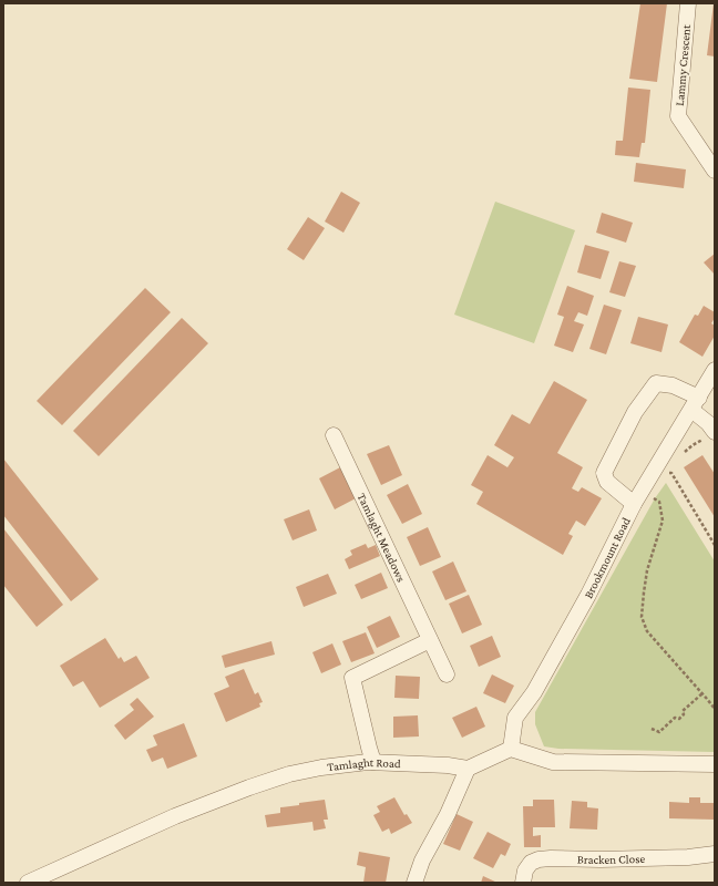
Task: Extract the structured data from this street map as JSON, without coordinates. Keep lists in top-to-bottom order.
{
  "streets": {
    "street": [
      "Lammy Crescent",
      "Tamlaght Meadows",
      "Brookmount Road",
      "Tamlaght Road",
      "Bracken Close"
    ]
  }
}
